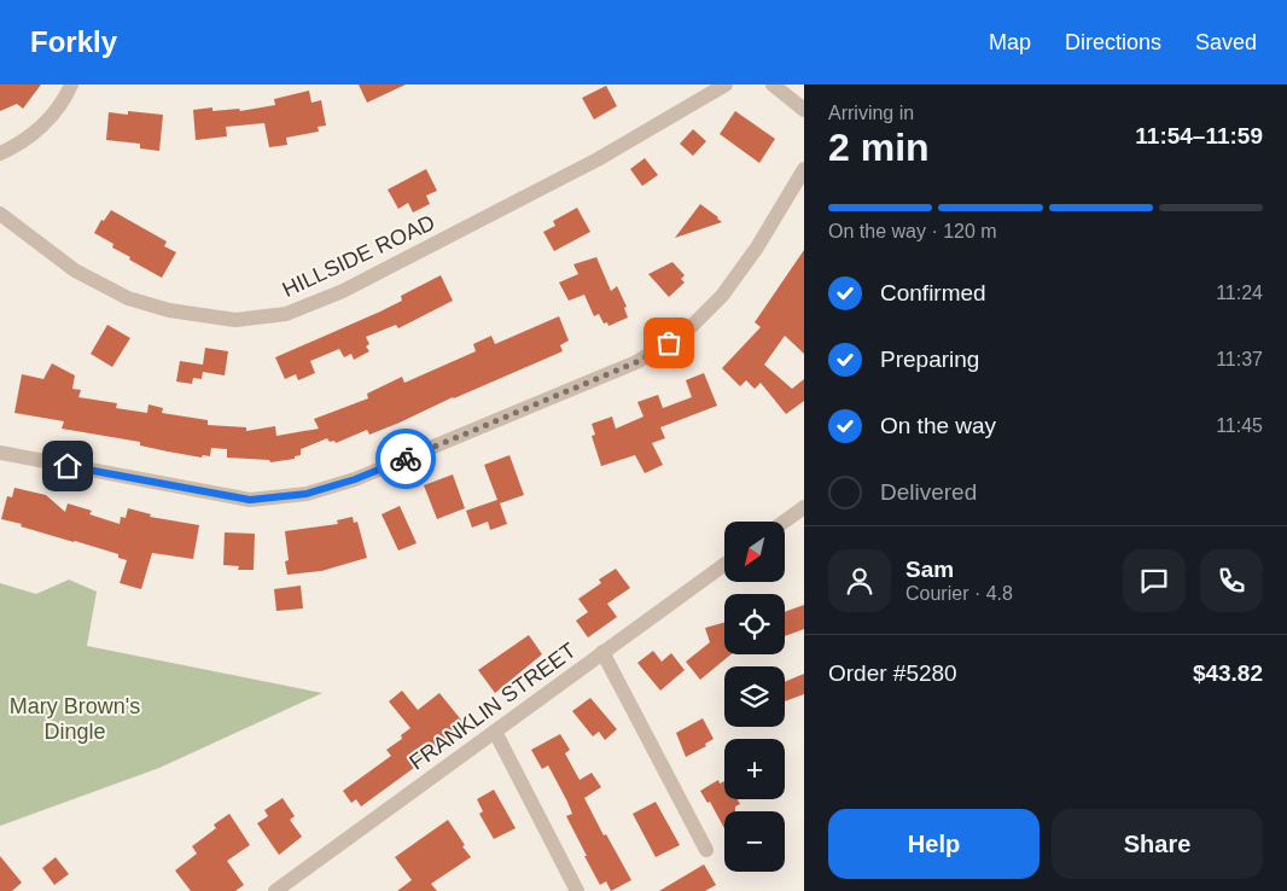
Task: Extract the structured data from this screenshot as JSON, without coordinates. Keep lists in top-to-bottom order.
{
  "streets": {
    "street": ["HILLSIDE ROAD", "FRANKLIN STREET"]
  },
  "parks": ["Mary Brown's Dingle"],
  "north": "bottom left",
  "page": {
    "header": "Forkly",
    "nav": ["Map", "Directions", "Saved"],
    "heading": ["2 min", "Arriving in", "11:54–11:59"],
    "panel": [
      "Sam",
      "Courier · 4.8",
      "Order #5280",
      "$43.82"
    ],
    "bar": "On the way · 120 m",
    "list": [
      ["Confirmed", "11:24"],
      ["Preparing", "11:37"],
      ["On the way", "11:45"],
      "Delivered"
    ],
    "map_buttons": ["+", "−"],
    "buttons": ["Help", "Share"]
  }
}
